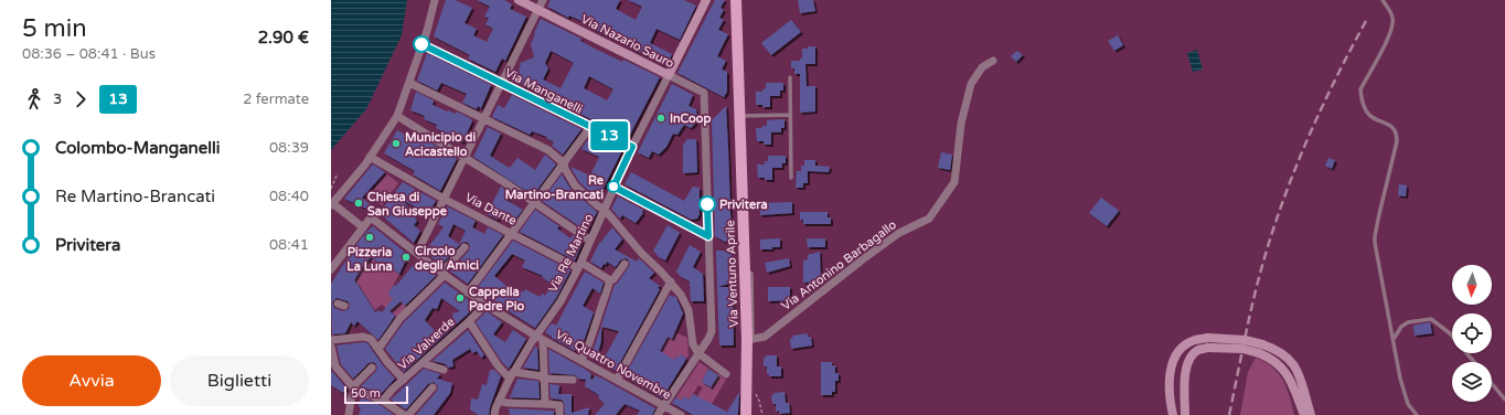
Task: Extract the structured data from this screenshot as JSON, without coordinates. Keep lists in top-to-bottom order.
{
  "streets": {
    "main road": ["Via Nazario Sauro", "Via Re Martino", "Via Ventuno Aprile"],
    "street": [
      "Via Manganelli",
      "Via Dante",
      "Via Antonino Barbagallo",
      "Via Valverde",
      "Via Quattro Novembre"
    ]
  },
  "crossings": [
    ["Via Nazario Sauro", "Via Re Martino"],
    ["Via Manganelli", "Via Re Martino"],
    ["Via Dante", "Via Re Martino"],
    ["Via Re Martino", "Via Quattro Novembre"],
    ["Via Antonino Barbagallo", "Via Ventuno Aprile"],
    ["Via Valverde", "Via Quattro Novembre"]
  ],
  "places": [
    "InCoop",
    "Municipio di Acicastello",
    "Re Martino-Brancati",
    "Chiesa di San Giuseppe",
    "Privitera",
    "Pizzeria La Luna",
    "Circolo degli Amici",
    "Cappella Padre Pio"
  ],
  "lines": ["bus line 13"],
  "scale_bar": "50 m",
  "north": "bottom",
  "page": {
    "heading": ["5 min", "08:36 – 08:41 · Bus", "2.90 €"],
    "on_map": "13",
    "legs": ["3", "13", "2 fermate"],
    "list": [
      {
        "name": "Colombo-Manganelli",
        "value": "08:39"
      },
      {
        "name": "Re Martino-Brancati",
        "value": "08:40"
      },
      {
        "name": "Privitera",
        "value": "08:41"
      }
    ],
    "buttons": ["Avvia", "Biglietti"],
    "scale": "50 m"
  }
}
